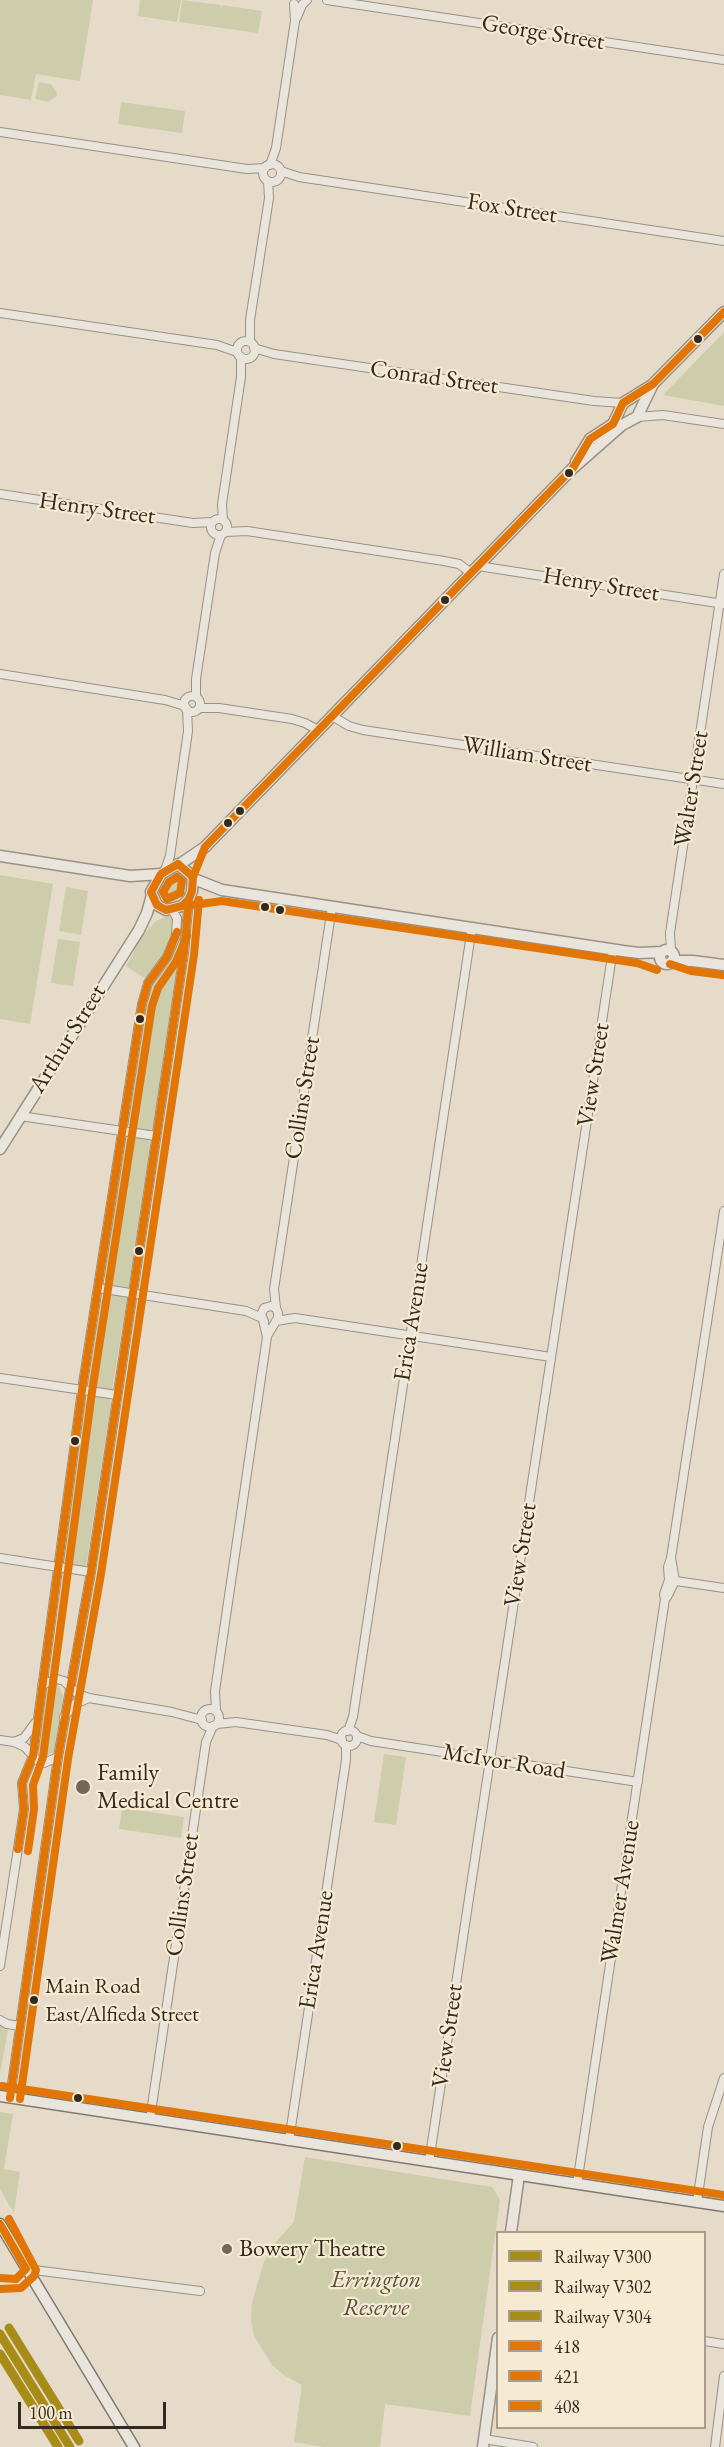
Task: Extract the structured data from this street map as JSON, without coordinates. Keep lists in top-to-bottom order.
{
  "streets": {
    "street": [
      "George Street",
      "Fox Street",
      "Conrad Street",
      "Henry Street",
      "William Street",
      "Walter Street",
      "Arthur Street",
      "View Street",
      "Collins Street",
      "Erica Avenue",
      "McIvor Road",
      "Walmer Avenue"
    ]
  },
  "crossings": [
    ["Henry Street", "Walter Street"],
    ["William Street", "Walter Street"],
    ["View Street", "McIvor Road"],
    ["Collins Street", "McIvor Road"],
    ["Erica Avenue", "McIvor Road"],
    ["McIvor Road", "Walmer Avenue"]
  ],
  "parks": ["Errington Reserve"],
  "places": ["Family Medical Centre", "Main Road East/Alfieda Street", "Bowery Theatre"],
  "lines": [
    "transit line 418",
    "transit line 421",
    "transit line 408",
    "rail line V304",
    "rail line V300",
    "rail line V302"
  ],
  "legend": [
    "Railway V300",
    "Railway V302",
    "Railway V304",
    "418",
    "421",
    "408"
  ],
  "scale_bar": "100 m"
}
